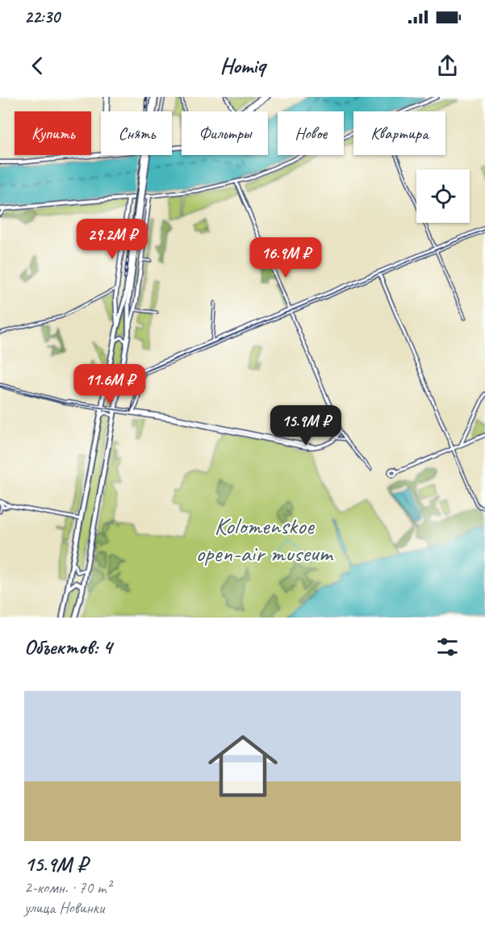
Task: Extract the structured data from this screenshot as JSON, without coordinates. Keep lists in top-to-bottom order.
{
  "parks": ["Kolomenskoe open-air museum"],
  "page": {
    "status": "22:30",
    "header": "Homiq",
    "chip": [
      "Купить",
      "Снять",
      "Фильтры",
      "Новое",
      "Квартира"
    ],
    "price": [
      "29.2M ₽",
      "16.9M ₽",
      "11.6M ₽",
      "15.9M ₽"
    ],
    "heading": "Объектов: 4",
    "list": [
      {
        "name": "15.9M ₽",
        "note": "2-комн. · 70 m² · улица Новинки"
      }
    ]
  }
}
